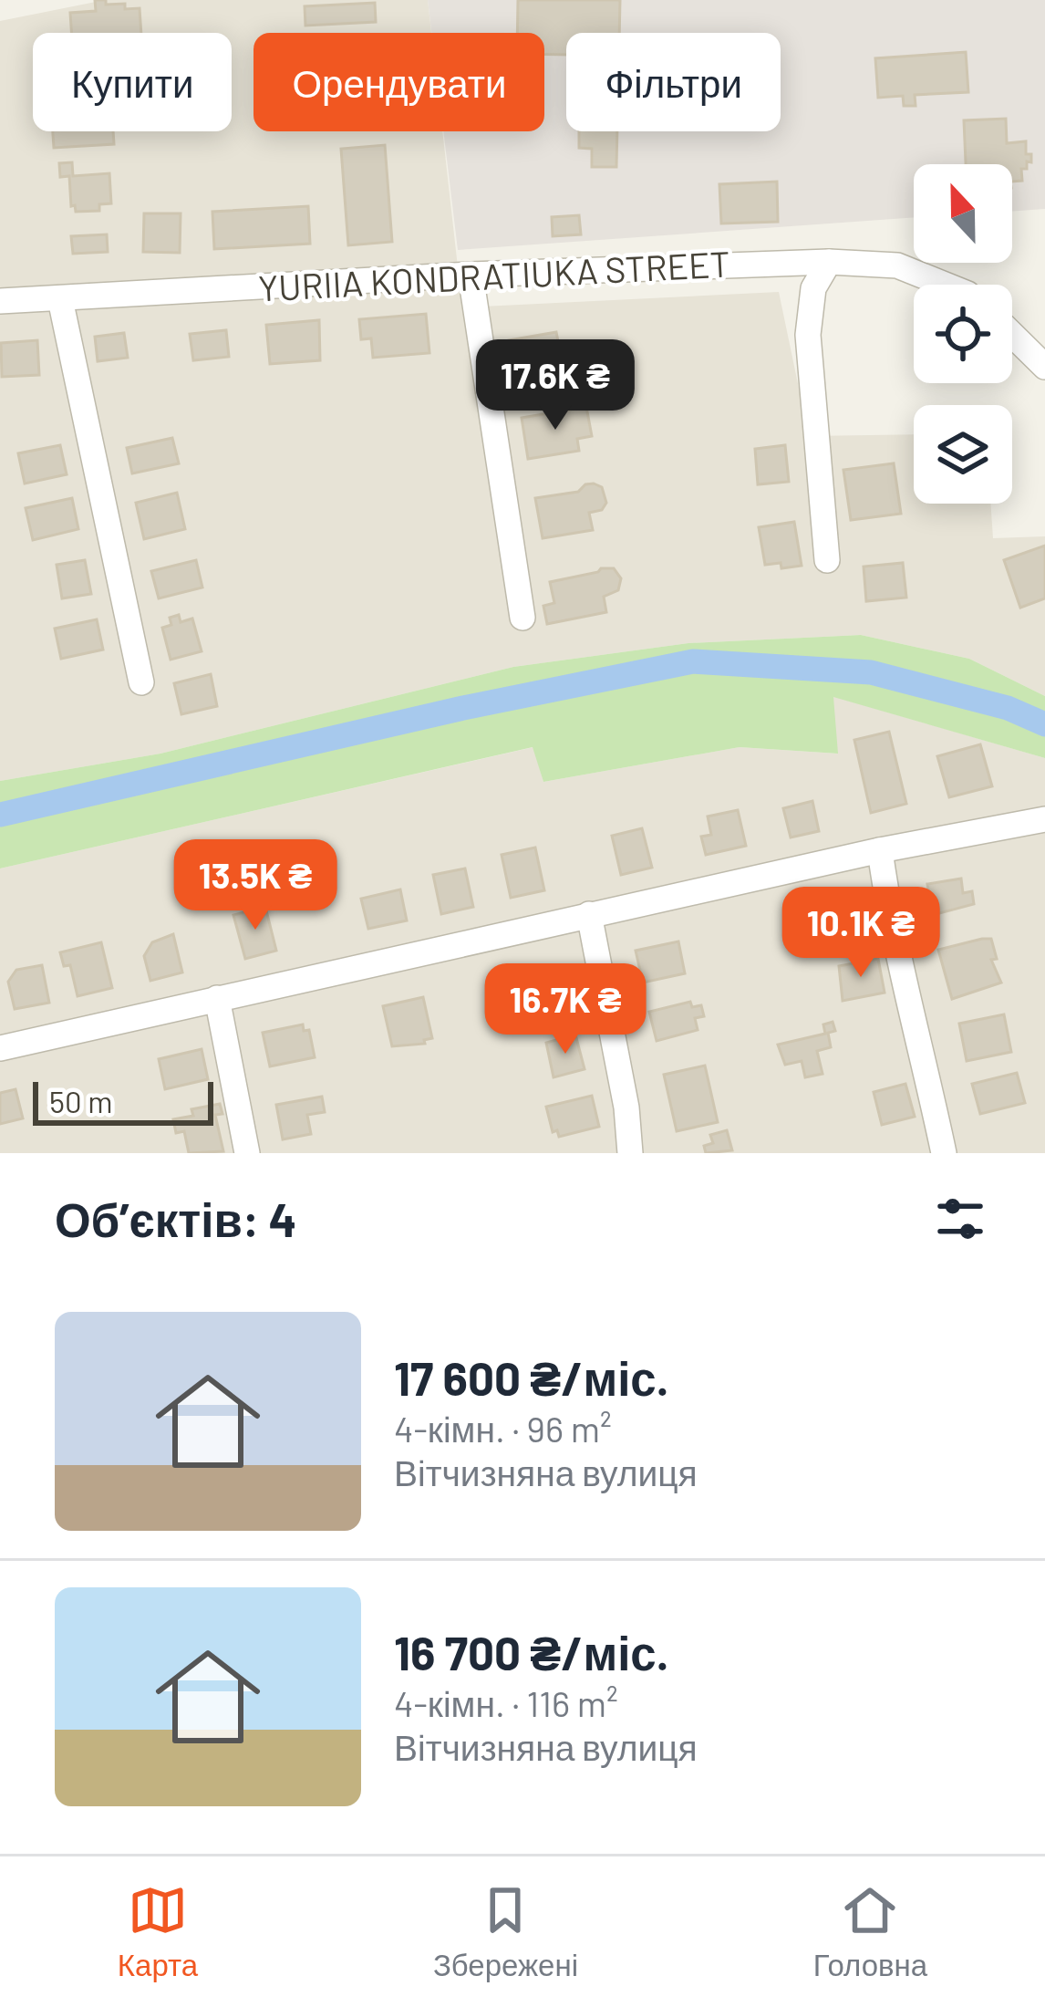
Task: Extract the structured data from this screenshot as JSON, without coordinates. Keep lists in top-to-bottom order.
{
  "streets": {
    "street": ["YURIIA KONDRATIUKA STREET"]
  },
  "scale_bar": "50 m",
  "north": "top",
  "page": {
    "chip": ["Купити", "Орендувати", "Фільтри"],
    "price": [
      "17.6K ₴",
      "13.5K ₴",
      "10.1K ₴",
      "16.7K ₴"
    ],
    "scale": "50 m",
    "heading": "Об’єктів: 4",
    "list": [
      {
        "name": "17 600 ₴/міс.",
        "note": "4-кімн. · 96 m² · Вітчизняна вулиця"
      },
      {
        "name": "16 700 ₴/міс.",
        "note": "4-кімн. · 116 m² · Вітчизняна вулиця"
      }
    ],
    "tabs": ["Карта", "Збережені", "Головна"]
  }
}
